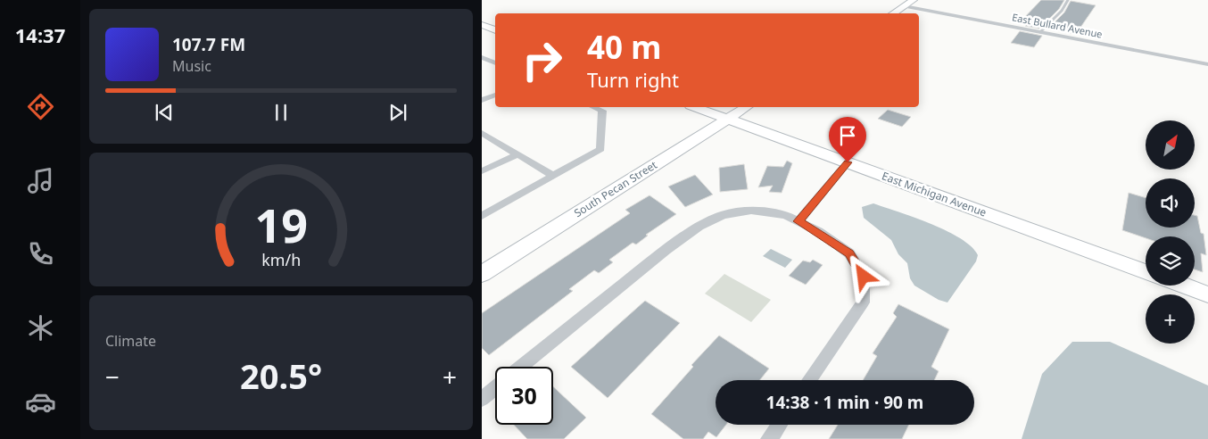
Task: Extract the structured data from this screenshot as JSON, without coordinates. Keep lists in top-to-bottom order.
{
  "streets": {
    "street": ["East Bullard Avenue", "South Pecan Street", "East Michigan Avenue"]
  },
  "crossings": [
    ["South Pecan Street", "East Michigan Avenue"]
  ],
  "north": "top right",
  "page": {
    "tabs": "14:37",
    "turn": ["40 m", "Turn right"],
    "song": ["107.7 FM", "Music"],
    "map_buttons": "+",
    "tile": "Climate",
    "heat": ["−", "20.5°", "+"],
    "limit": "30",
    "trip": "14:38 · 1 min · 90 m",
    "gauge": ["19", "km/h"]
  }
}
